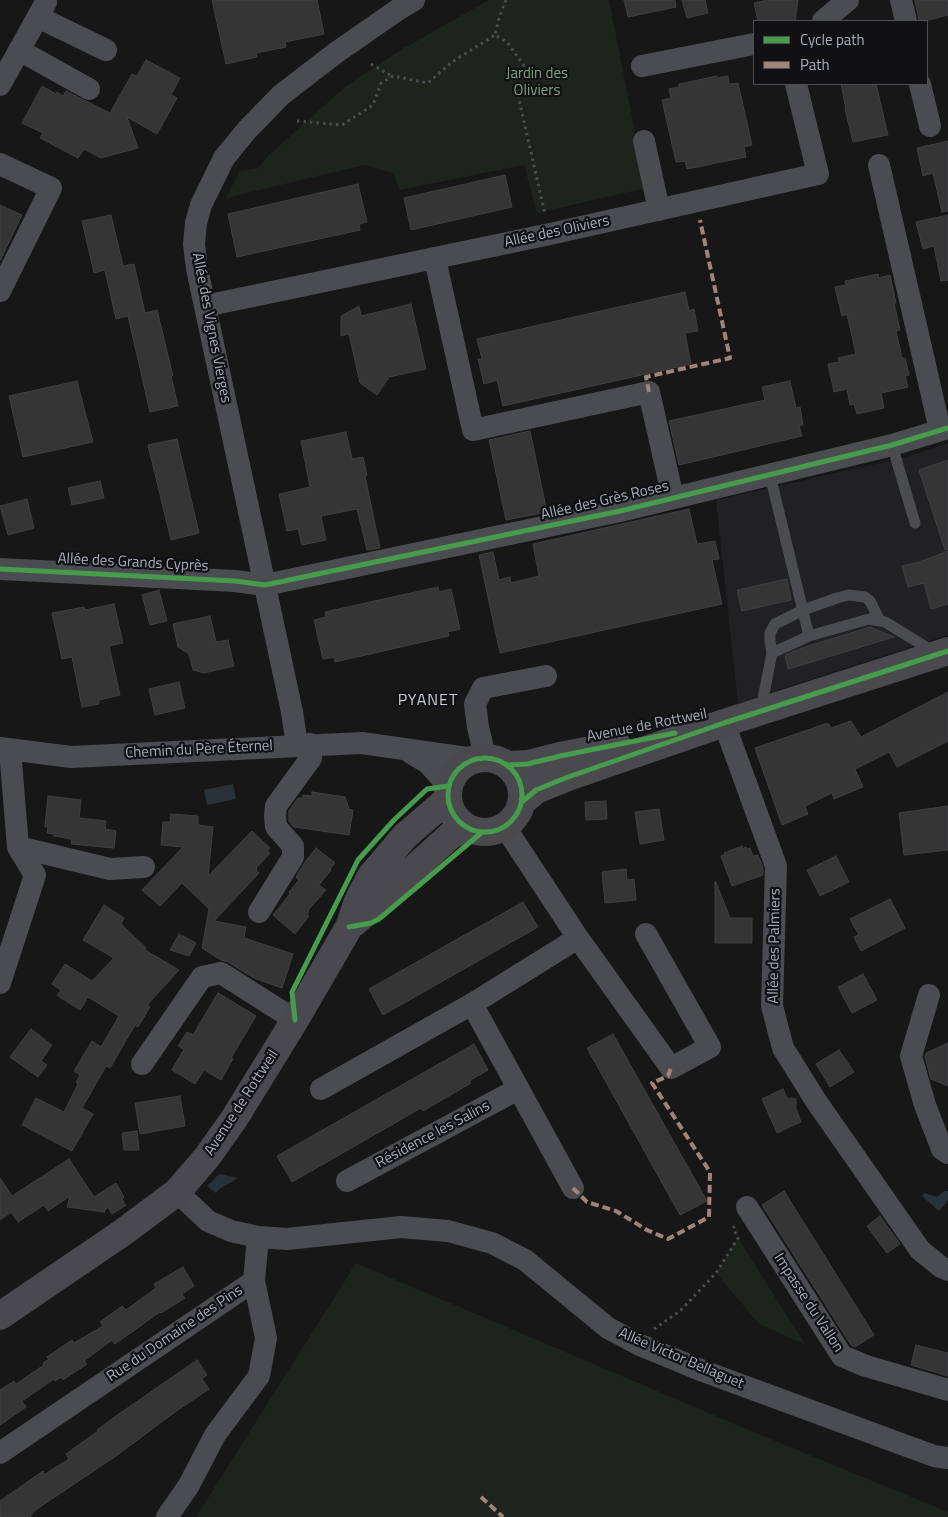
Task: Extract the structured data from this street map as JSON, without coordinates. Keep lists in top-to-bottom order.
{
  "streets": {
    "main road": ["Avenue de Rottweil"],
    "street": [
      "Allée des Oliviers",
      "Allée des Vignes Vierges",
      "Allée des Grès Roses",
      "Allée des Grands Cyprès",
      "Chemin du Père Éternel",
      "Allée des Palmiers",
      "Résidence les Salins",
      "Impasse du Vallon",
      "Rue du Domaine des Pins",
      "Allée Victor Bellaguet"
    ]
  },
  "crossings": [
    ["Allée des Oliviers", "Allée des Vignes Vierges"],
    ["Allée des Vignes Vierges", "Allée des Grès Roses"],
    ["Allée des Vignes Vierges", "Allée des Grands Cyprès"],
    ["Allée des Vignes Vierges", "Chemin du Père Éternel"],
    ["Allée des Grès Roses", "Allée des Grands Cyprès"],
    ["Avenue de Rottweil", "Chemin du Père Éternel"],
    ["Avenue de Rottweil", "Allée des Palmiers"],
    ["Avenue de Rottweil", "Allée Victor Bellaguet"]
  ],
  "districts": ["PYANET"],
  "parks": ["Jardin des Oliviers"],
  "legend": ["Cycle path", "Path"]
}
